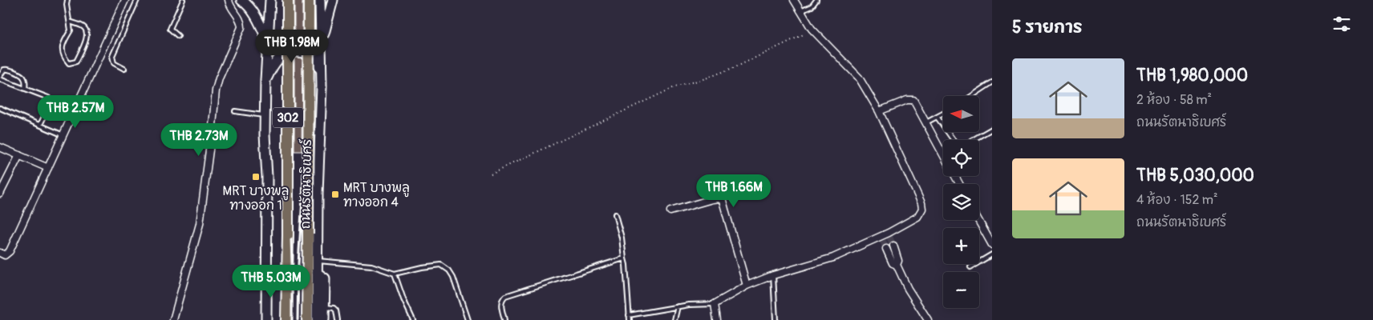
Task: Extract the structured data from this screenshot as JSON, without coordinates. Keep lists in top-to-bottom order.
{
  "streets": {
    "main road": ["302", "ถนนรัตนาธิเบศร์"]
  },
  "places": {
    "transit": ["MRT บางพลู ทางออก 1", "MRT บางพลู ทางออก 4"]
  },
  "north": "left",
  "page": {
    "heading": "5 รายการ",
    "price": [
      "THB 1.98M",
      "THB 2.57M",
      "THB 2.73M",
      "THB 1.66M",
      "THB 5.03M"
    ],
    "list": [
      {
        "name": "THB 1,980,000",
        "note": "2 ห้อง · 58 m² · ถนนรัตนาธิเบศร์"
      },
      {
        "name": "THB 5,030,000",
        "note": "4 ห้อง · 152 m² · ถนนรัตนาธิเบศร์"
      }
    ],
    "map_buttons": ["+", "−"]
  }
}
